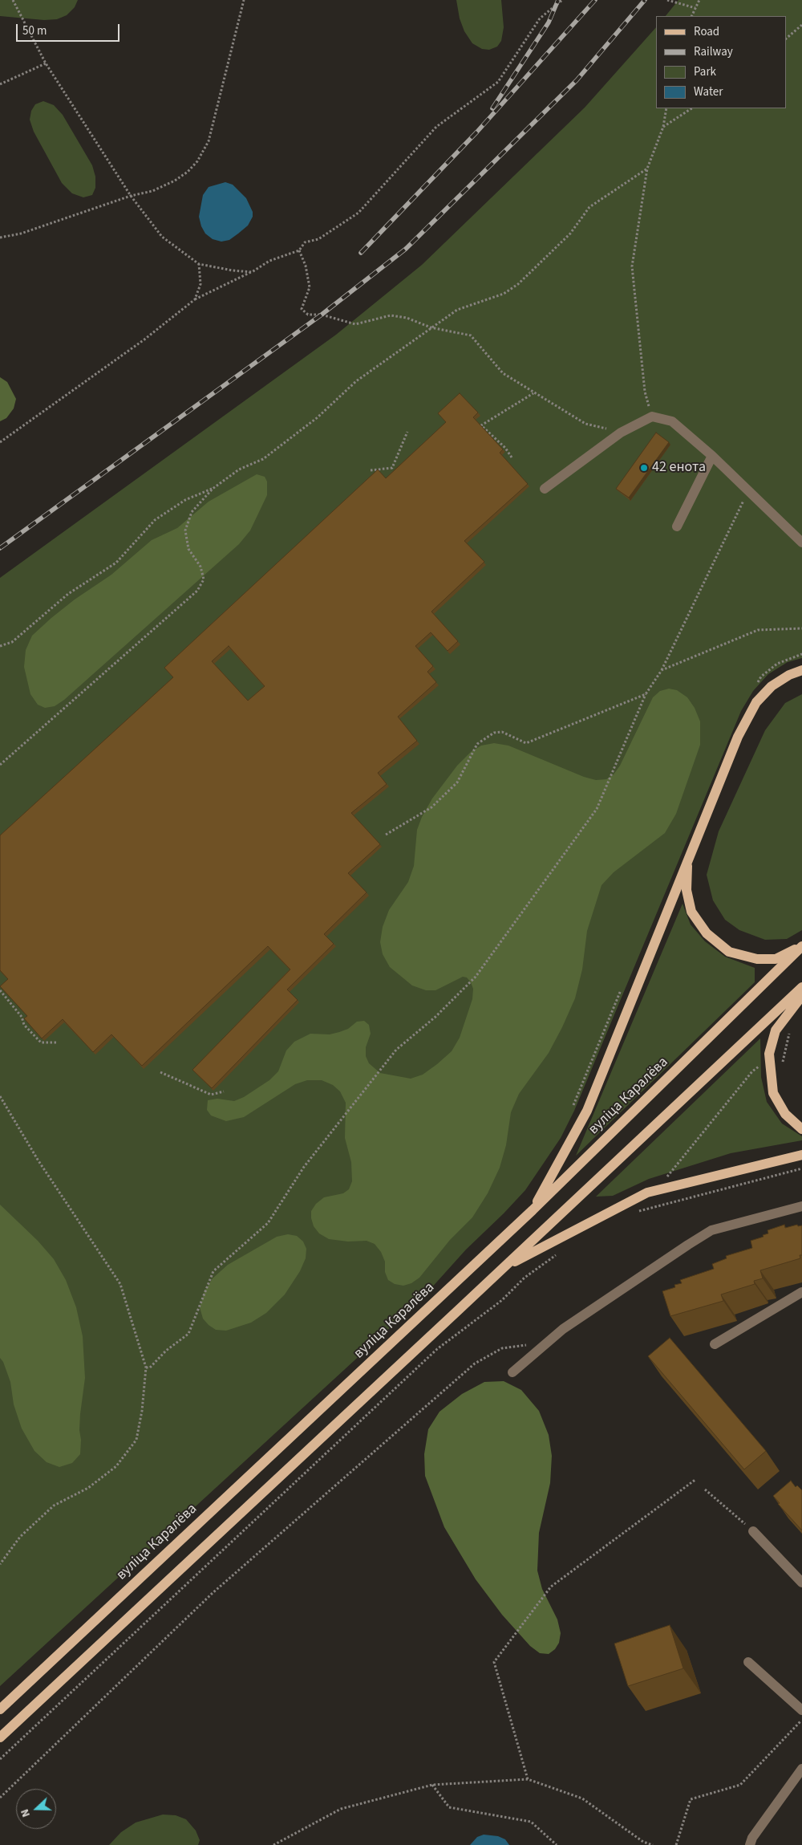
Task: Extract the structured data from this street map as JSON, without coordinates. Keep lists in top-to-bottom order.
{
  "streets": {
    "main road": ["вуліца Каралёва"]
  },
  "places": ["42 енота"],
  "legend": [
    "Road",
    "Railway",
    "Park",
    "Water"
  ],
  "scale_bar": "50 m",
  "north": "left"
}
